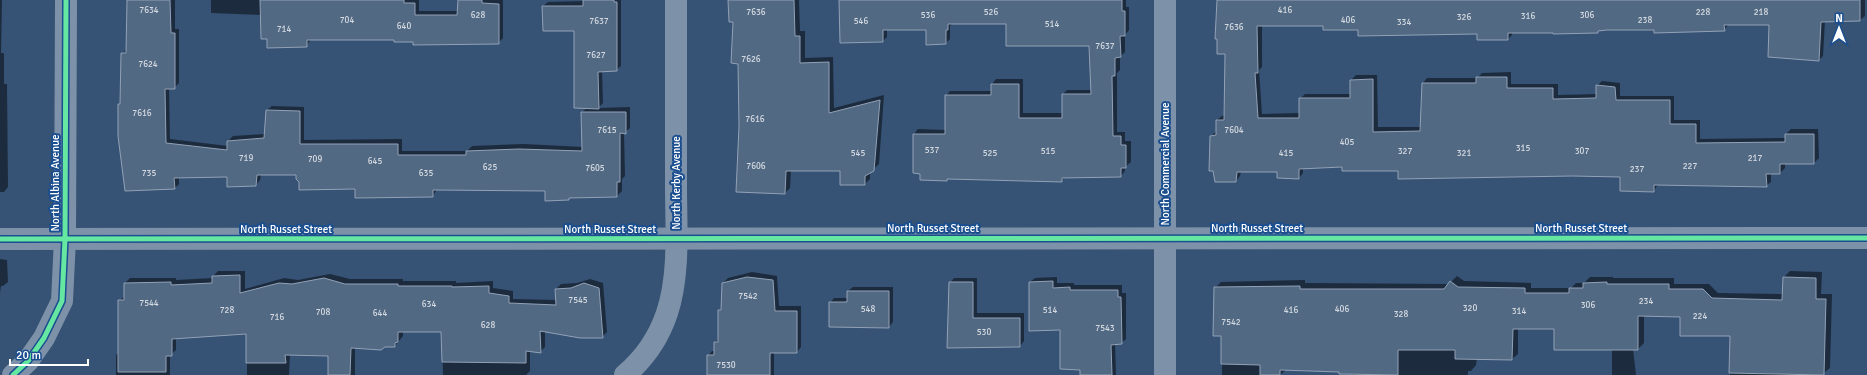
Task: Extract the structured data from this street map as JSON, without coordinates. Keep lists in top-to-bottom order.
{
  "streets": {
    "street": [
      "North Commercial Avenue",
      "North Albina Avenue",
      "North Kerby Avenue",
      "North Russet Street"
    ]
  },
  "crossings": [
    ["North Commercial Avenue", "North Russet Street"],
    ["North Albina Avenue", "North Russet Street"],
    ["North Kerby Avenue", "North Russet Street"]
  ],
  "house_numbers": [
    "7634",
    "416",
    "7636",
    "526",
    "228",
    "218",
    "628",
    "536",
    "306",
    "316",
    "326",
    "704",
    "406",
    "238",
    "7637",
    "546",
    "334",
    "514",
    "640",
    "7636",
    "714",
    "7637",
    "7627",
    "7626",
    "7624",
    "7616",
    "7616",
    "7615",
    "7604",
    "405",
    "315",
    "537",
    "515",
    "327",
    "307",
    "545",
    "525",
    "415",
    "321",
    "719",
    "217",
    "709",
    "645",
    "7606",
    "227",
    "625",
    "7605",
    "237",
    "735",
    "635",
    "7542",
    "7545",
    "234",
    "7544",
    "634",
    "306",
    "320",
    "548",
    "406",
    "728",
    "514",
    "416",
    "314",
    "708",
    "644",
    "328",
    "224",
    "716",
    "7542",
    "628",
    "7543",
    "530",
    "7530"
  ],
  "scale_bar": "20 m",
  "north": "top"
}
